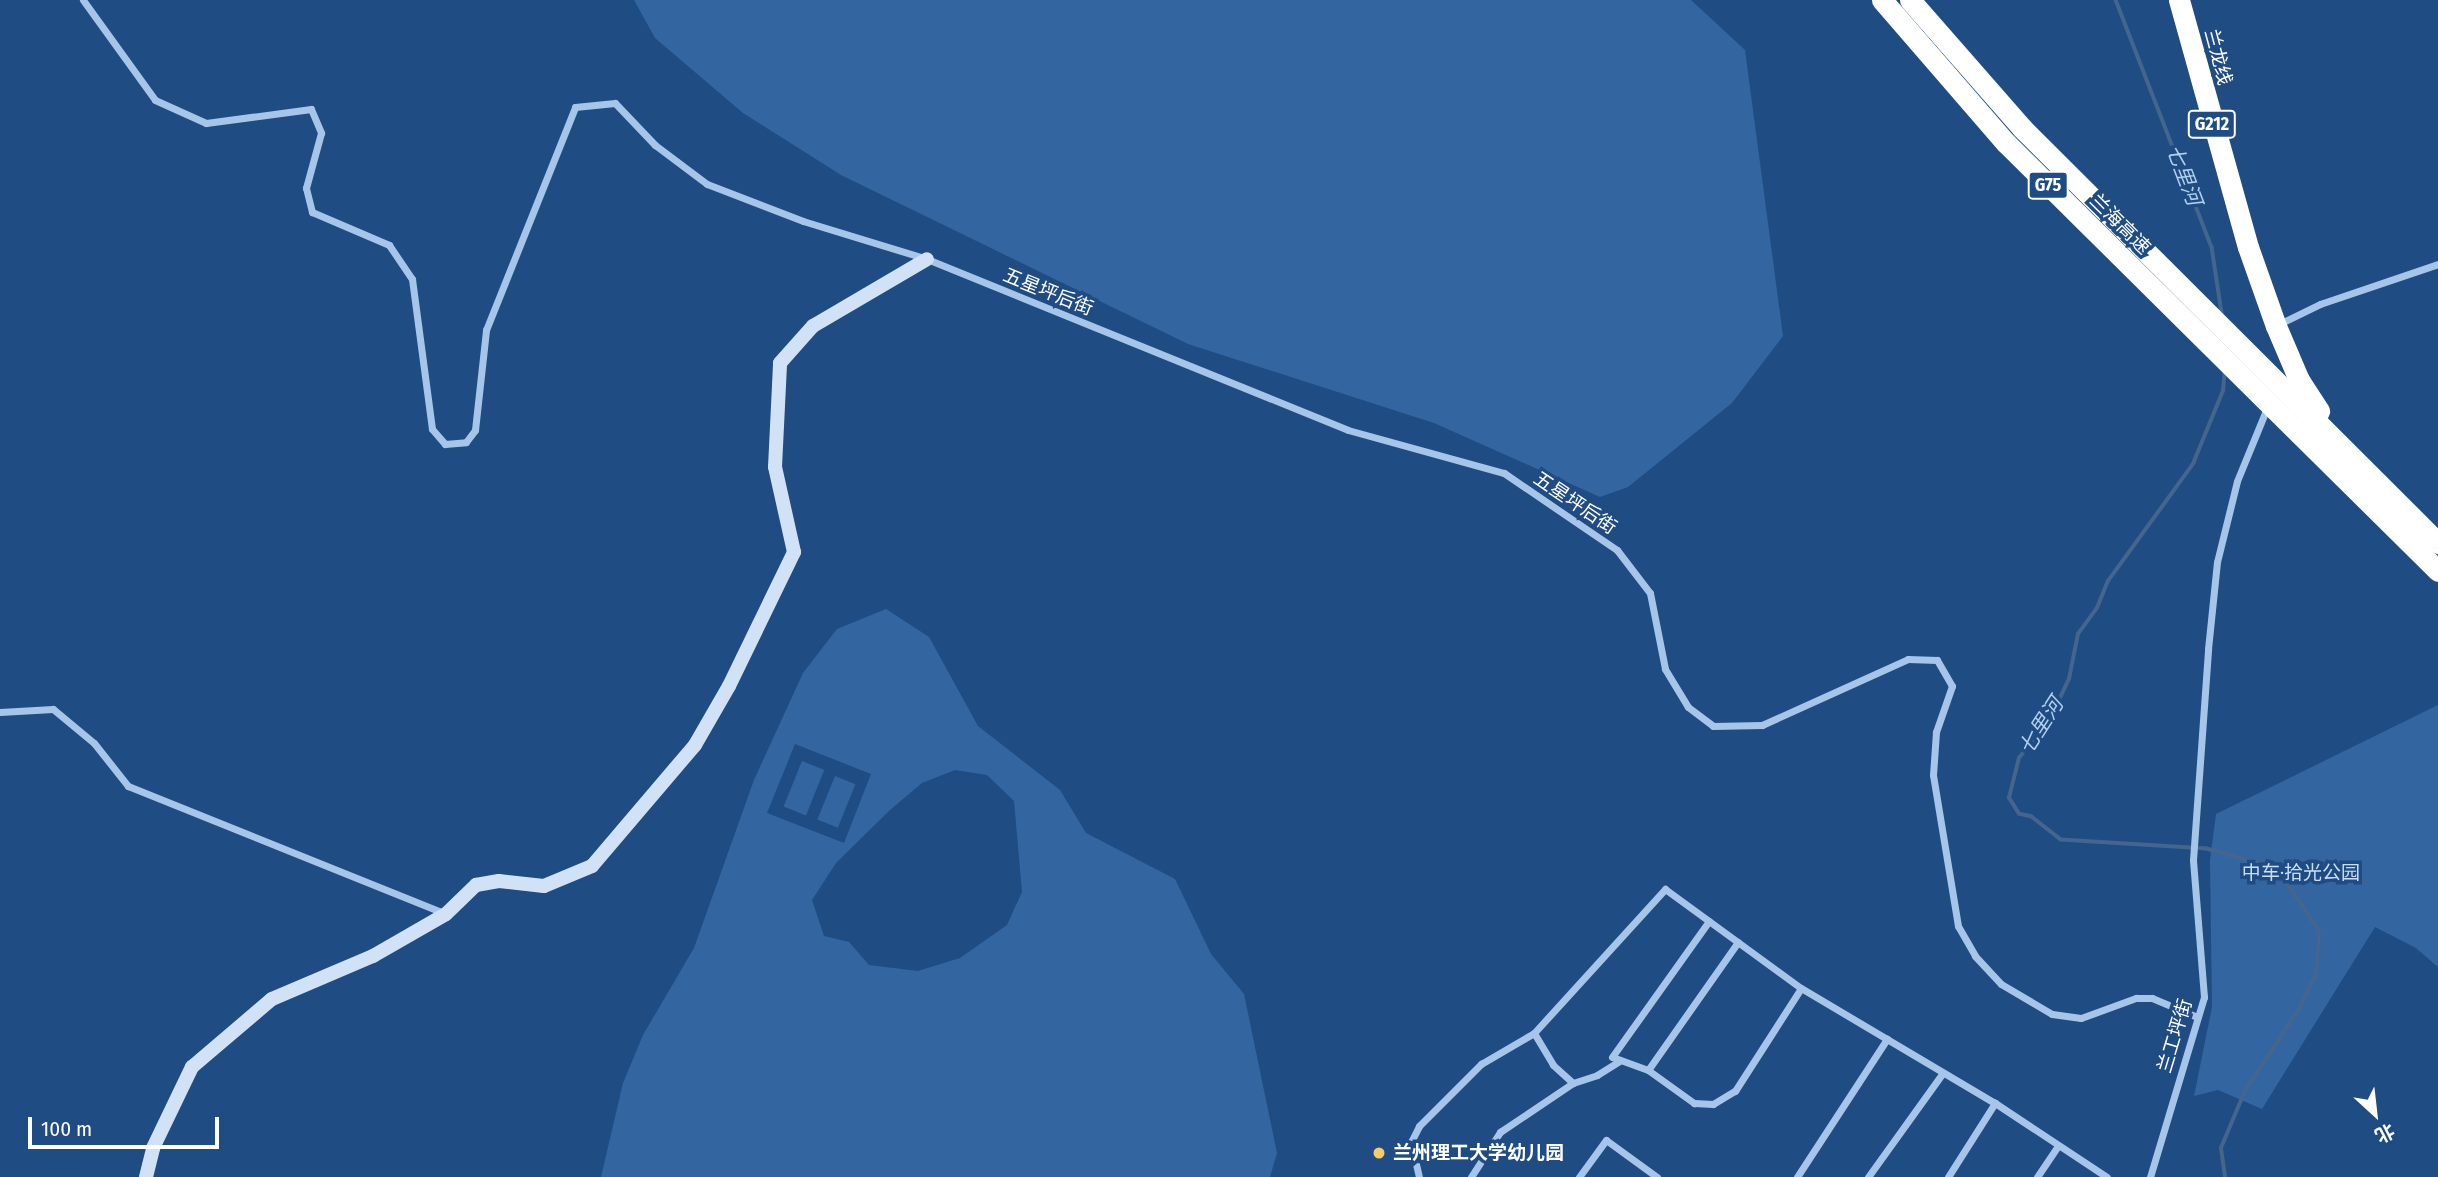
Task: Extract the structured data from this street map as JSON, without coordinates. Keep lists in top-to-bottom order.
{
  "streets": {
    "highway": [
      "兰龙线",
      "G212",
      "G75",
      "兰海高速"
    ],
    "street": ["五星坪后街", "兰工坪街"]
  },
  "crossings": [
    ["兰龙线", "G212"],
    ["兰龙线", "兰海高速"],
    ["兰龙线", "兰工坪街"],
    ["G212", "兰海高速"],
    ["兰海高速", "兰工坪街"],
    ["五星坪后街", "兰工坪街"]
  ],
  "water": ["七里河"],
  "parks": ["中车·拾光公园"],
  "places": ["兰州理工大学幼儿园"],
  "scale_bar": "100 m",
  "north": "bottom right"
}
